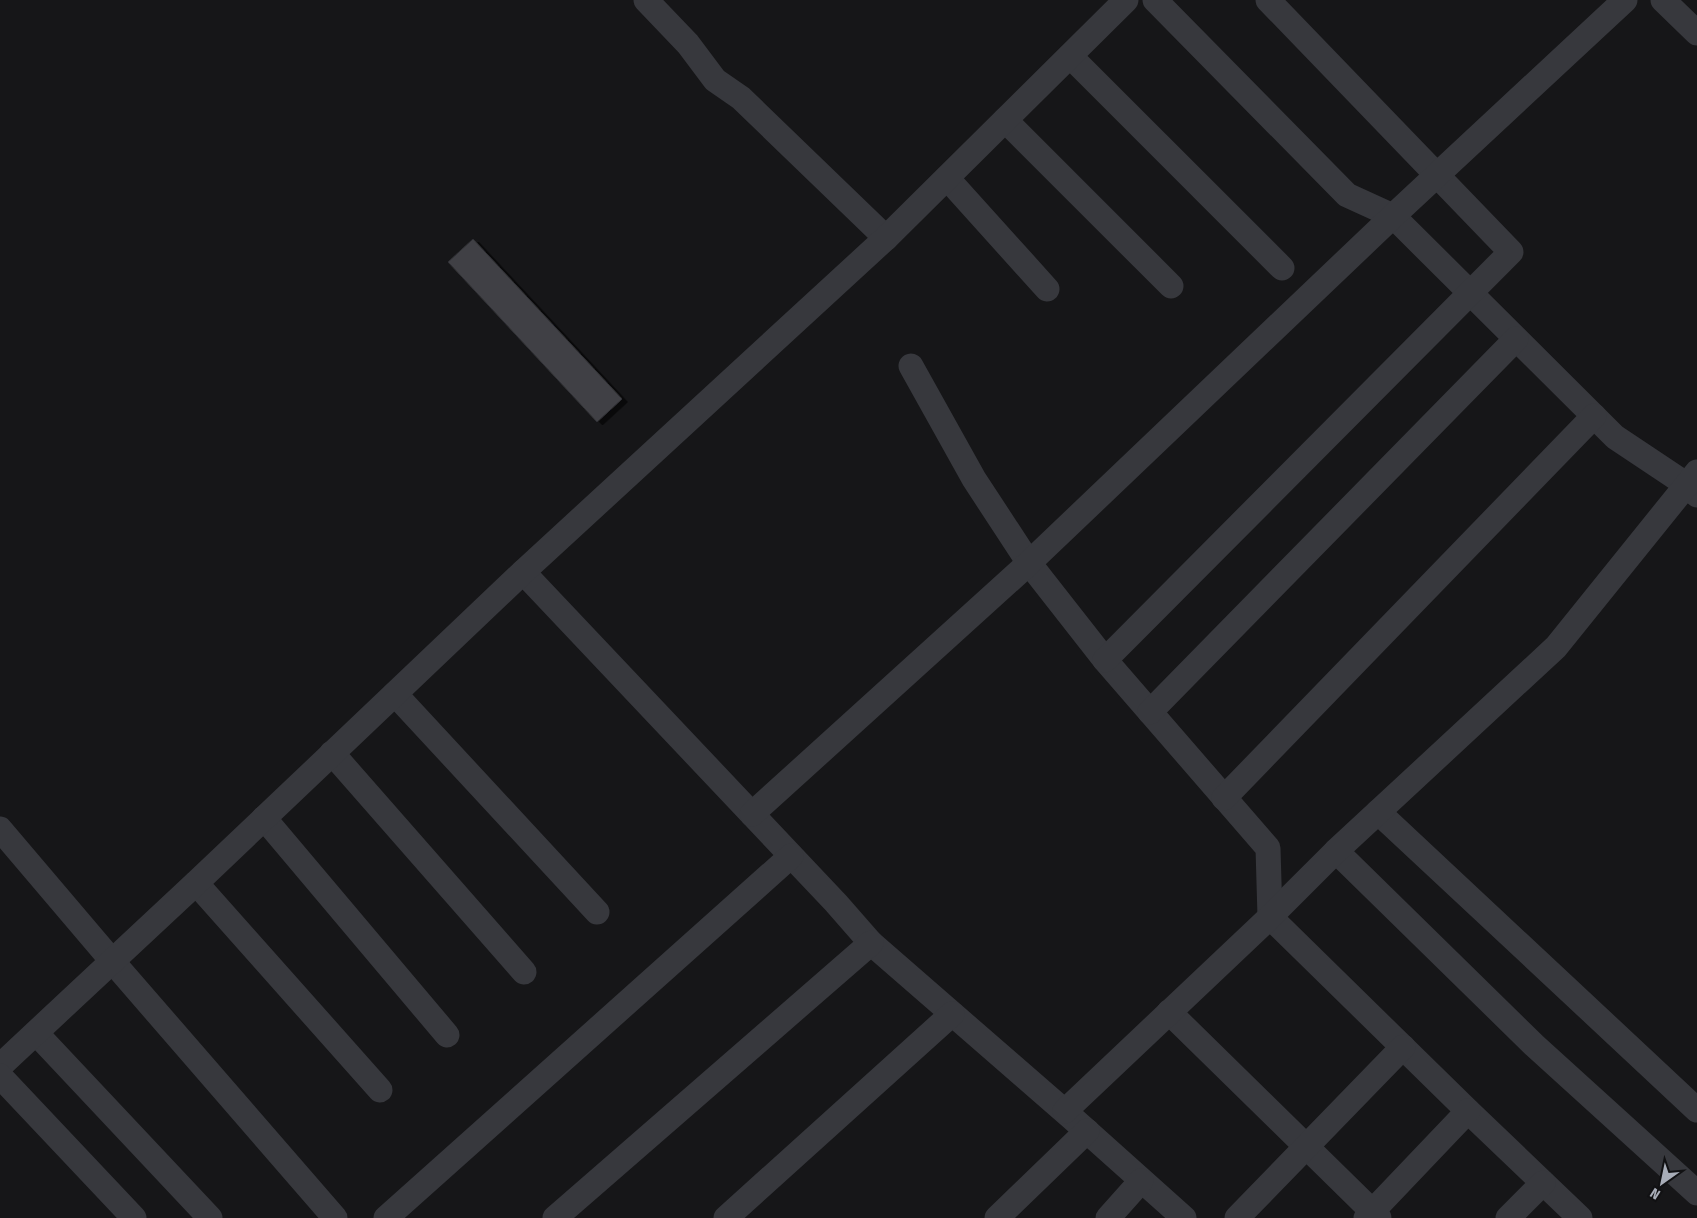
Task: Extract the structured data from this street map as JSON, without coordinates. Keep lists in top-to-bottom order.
{
  "north": "bottom left"
}
